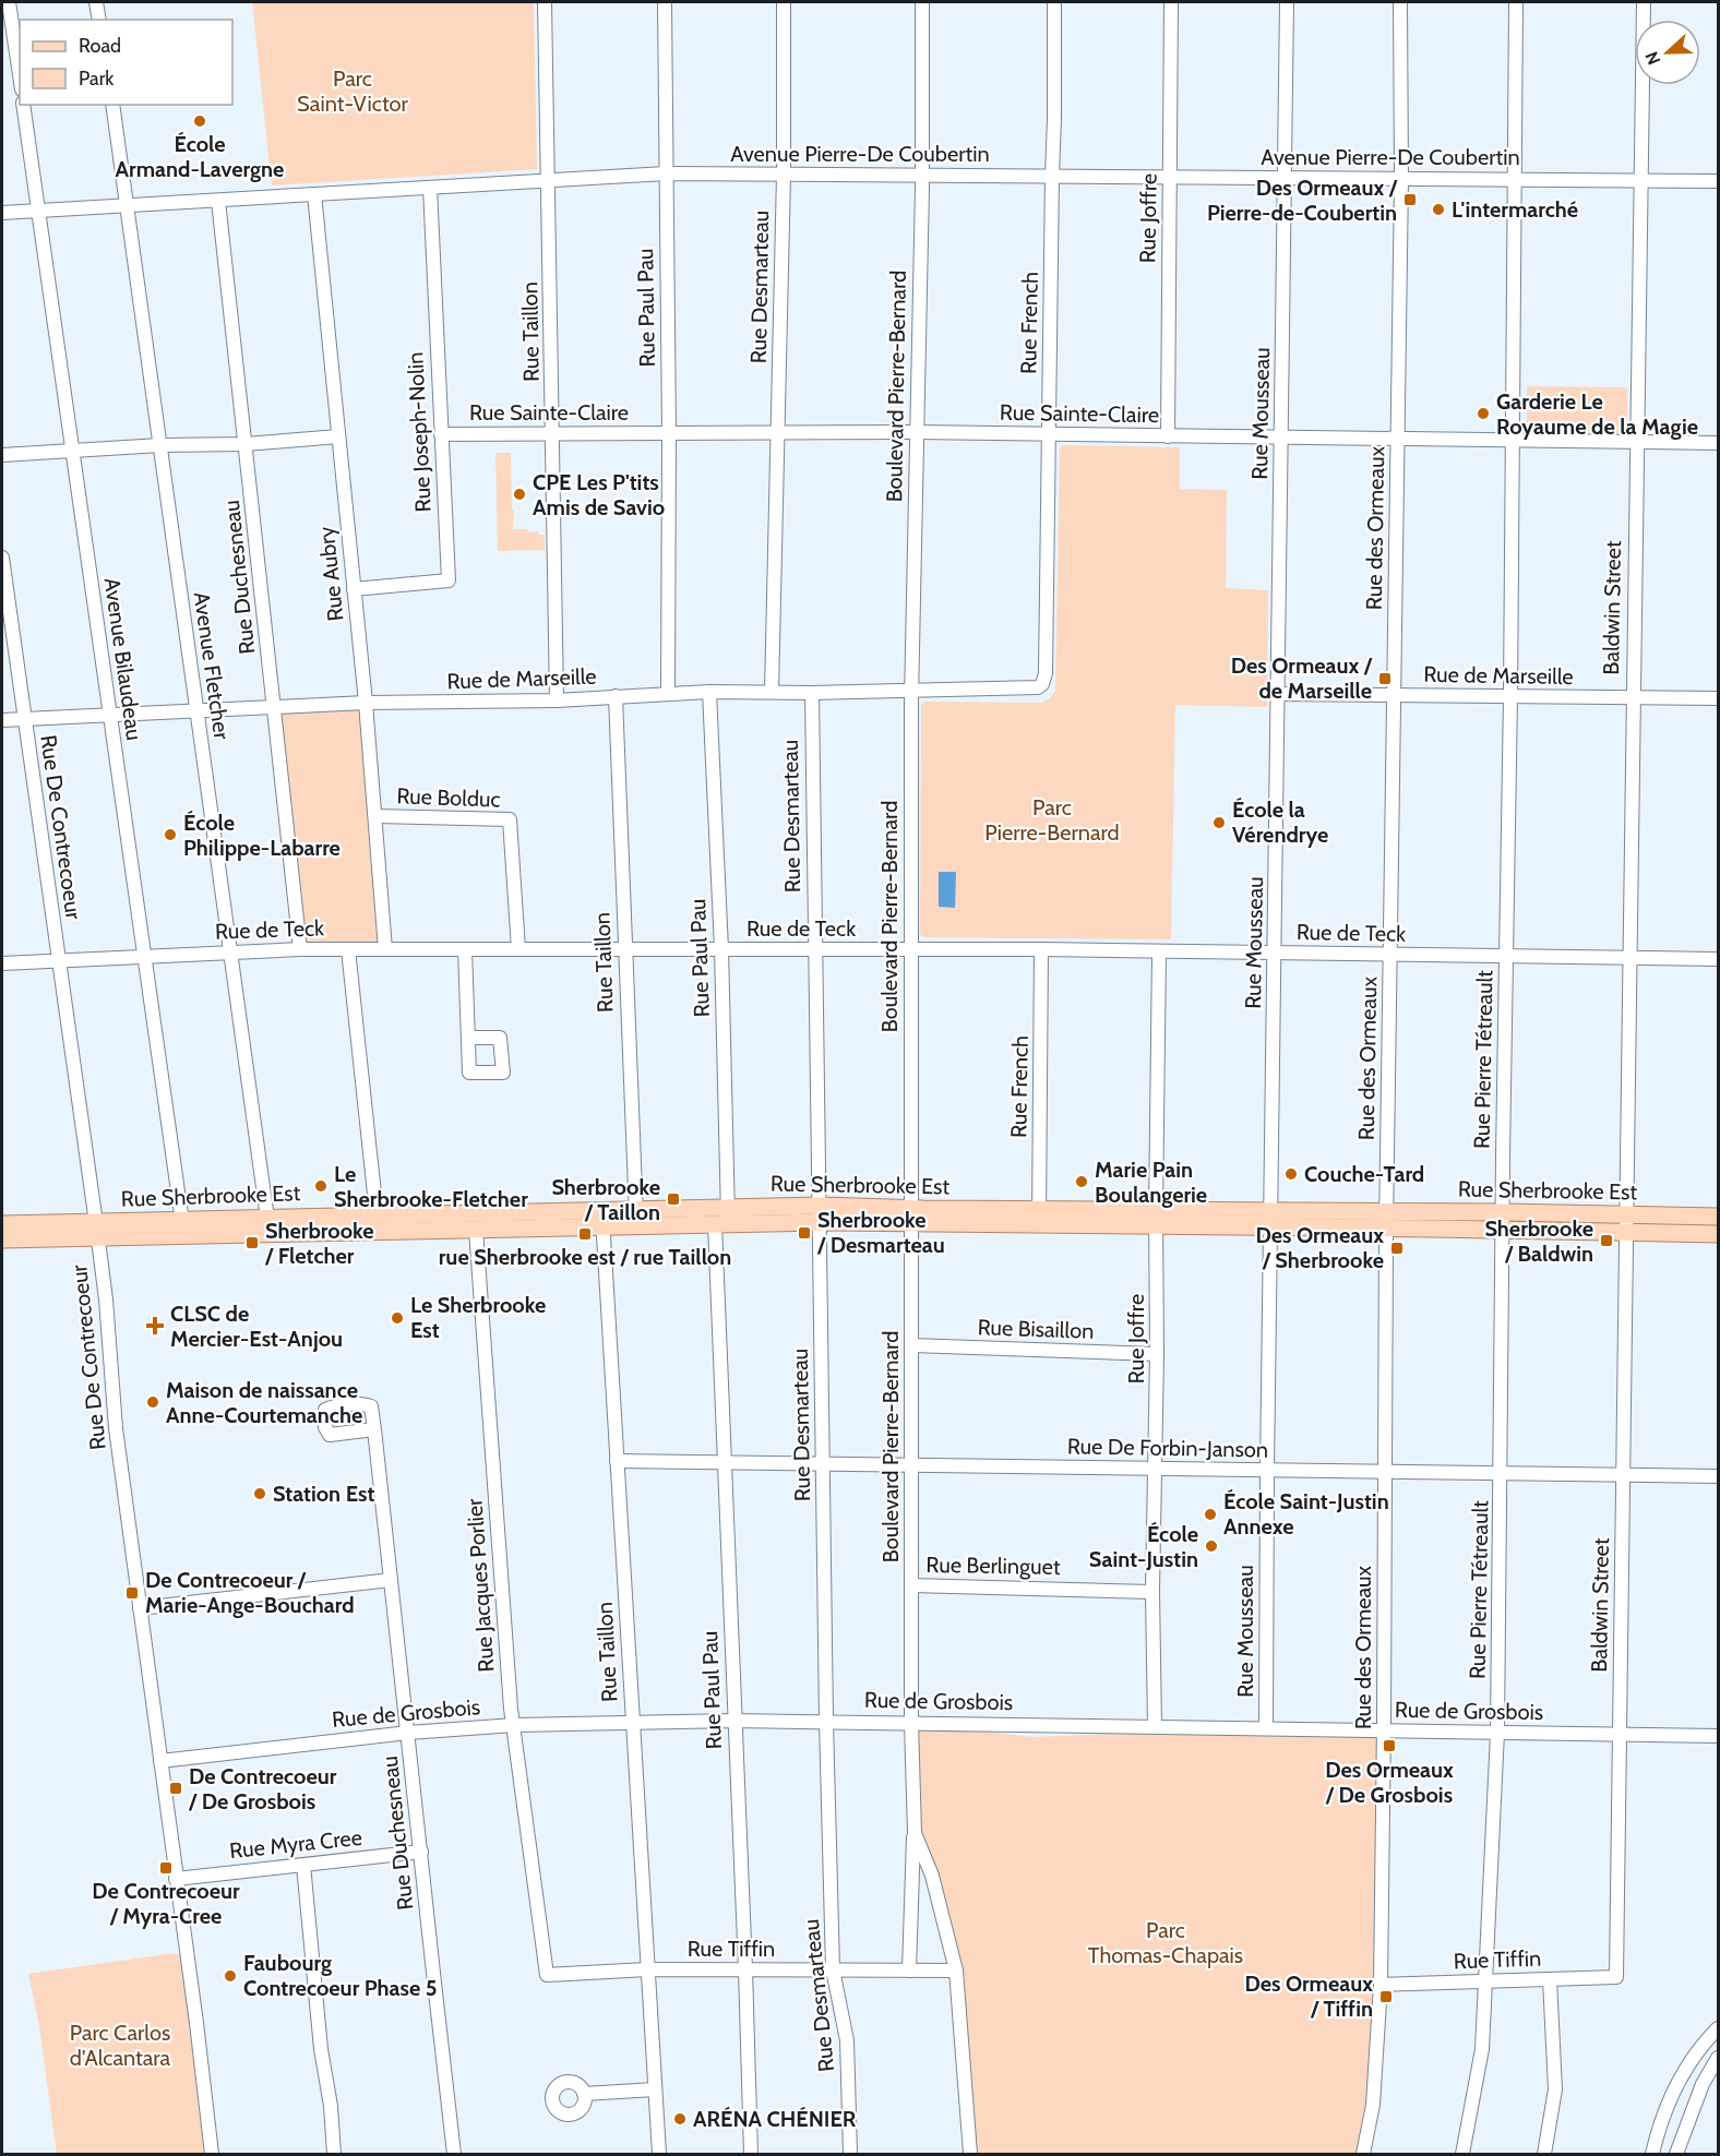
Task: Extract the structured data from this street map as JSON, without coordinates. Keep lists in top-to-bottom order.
{
  "streets": {
    "main road": ["Rue Sherbrooke Est"],
    "street": [
      "Avenue Pierre-De Coubertin",
      "Rue Joffre",
      "Rue Desmarteau",
      "Rue Paul Pau",
      "Rue French",
      "Rue Taillon",
      "Boulevard Pierre-Bernard",
      "Rue Sainte-Claire",
      "Rue Mousseau",
      "Rue Joseph-Nolin",
      "Rue des Ormeaux",
      "Rue Aubry",
      "Rue Duchesneau",
      "Baldwin Street",
      "Avenue Bilaudeau",
      "Avenue Fletcher",
      "Rue de Marseille",
      "Rue Bolduc",
      "Rue De Contrecoeur",
      "Rue de Teck",
      "Rue Pierre Tétreault",
      "Rue Bisaillon",
      "Rue De Forbin-Janson",
      "Rue Berlinguet",
      "Rue Jacques Porlier",
      "Rue de Grosbois",
      "Rue Myra Cree",
      "Rue Tiffin"
    ]
  },
  "crossings": [
    ["Avenue Pierre-De Coubertin", "Rue Joffre"],
    ["Avenue Pierre-De Coubertin", "Rue Desmarteau"],
    ["Avenue Pierre-De Coubertin", "Rue Paul Pau"],
    ["Avenue Pierre-De Coubertin", "Rue French"],
    ["Avenue Pierre-De Coubertin", "Rue Taillon"],
    ["Avenue Pierre-De Coubertin", "Boulevard Pierre-Bernard"],
    ["Avenue Pierre-De Coubertin", "Rue Mousseau"],
    ["Avenue Pierre-De Coubertin", "Rue Joseph-Nolin"],
    ["Avenue Pierre-De Coubertin", "Rue des Ormeaux"],
    ["Avenue Pierre-De Coubertin", "Rue Aubry"],
    ["Avenue Pierre-De Coubertin", "Rue Duchesneau"],
    ["Avenue Pierre-De Coubertin", "Baldwin Street"],
    ["Avenue Pierre-De Coubertin", "Avenue Bilaudeau"],
    ["Avenue Pierre-De Coubertin", "Avenue Fletcher"],
    ["Avenue Pierre-De Coubertin", "Rue Pierre Tétreault"],
    ["Rue Joffre", "Rue Sainte-Claire"],
    ["Rue Joffre", "Rue de Teck"],
    ["Rue Joffre", "Rue Sherbrooke Est"],
    ["Rue Joffre", "Rue Bisaillon"],
    ["Rue Joffre", "Rue De Forbin-Janson"],
    ["Rue Joffre", "Rue Berlinguet"],
    ["Rue Joffre", "Rue de Grosbois"],
    ["Rue Desmarteau", "Rue Sainte-Claire"],
    ["Rue Desmarteau", "Rue de Marseille"],
    ["Rue Desmarteau", "Rue de Teck"],
    ["Rue Desmarteau", "Rue Sherbrooke Est"],
    ["Rue Desmarteau", "Rue De Forbin-Janson"],
    ["Rue Desmarteau", "Rue de Grosbois"],
    ["Rue Desmarteau", "Rue Tiffin"],
    ["Rue Paul Pau", "Rue Sainte-Claire"],
    ["Rue Paul Pau", "Rue de Marseille"],
    ["Rue Paul Pau", "Rue de Teck"],
    ["Rue Paul Pau", "Rue Sherbrooke Est"],
    ["Rue Paul Pau", "Rue De Forbin-Janson"],
    ["Rue Paul Pau", "Rue de Grosbois"],
    ["Rue Paul Pau", "Rue Tiffin"],
    ["Rue French", "Rue Sainte-Claire"],
    ["Rue French", "Rue de Marseille"],
    ["Rue French", "Rue de Teck"],
    ["Rue French", "Rue Sherbrooke Est"],
    ["Rue Taillon", "Rue Sainte-Claire"],
    ["Rue Taillon", "Rue de Marseille"],
    ["Rue Taillon", "Rue de Teck"],
    ["Rue Taillon", "Rue Sherbrooke Est"],
    ["Rue Taillon", "Rue De Forbin-Janson"],
    ["Rue Taillon", "Rue de Grosbois"],
    ["Rue Taillon", "Rue Tiffin"],
    ["Boulevard Pierre-Bernard", "Rue Sainte-Claire"],
    ["Boulevard Pierre-Bernard", "Rue de Marseille"],
    ["Boulevard Pierre-Bernard", "Rue de Teck"],
    ["Boulevard Pierre-Bernard", "Rue Sherbrooke Est"],
    ["Boulevard Pierre-Bernard", "Rue Bisaillon"],
    ["Boulevard Pierre-Bernard", "Rue De Forbin-Janson"],
    ["Boulevard Pierre-Bernard", "Rue Berlinguet"],
    ["Boulevard Pierre-Bernard", "Rue de Grosbois"],
    ["Boulevard Pierre-Bernard", "Rue Tiffin"],
    ["Rue Sainte-Claire", "Rue Mousseau"],
    ["Rue Sainte-Claire", "Rue Joseph-Nolin"],
    ["Rue Sainte-Claire", "Rue des Ormeaux"],
    ["Rue Sainte-Claire", "Baldwin Street"],
    ["Rue Sainte-Claire", "Rue Pierre Tétreault"],
    ["Rue Mousseau", "Rue de Marseille"],
    ["Rue Mousseau", "Rue de Teck"],
    ["Rue Mousseau", "Rue Sherbrooke Est"],
    ["Rue Mousseau", "Rue De Forbin-Janson"],
    ["Rue Mousseau", "Rue de Grosbois"],
    ["Rue Joseph-Nolin", "Rue Aubry"],
    ["Rue des Ormeaux", "Rue de Marseille"],
    ["Rue des Ormeaux", "Rue de Teck"],
    ["Rue des Ormeaux", "Rue Sherbrooke Est"],
    ["Rue des Ormeaux", "Rue De Forbin-Janson"],
    ["Rue des Ormeaux", "Rue de Grosbois"],
    ["Rue des Ormeaux", "Rue Tiffin"],
    ["Rue Aubry", "Rue de Marseille"],
    ["Rue Aubry", "Rue Bolduc"],
    ["Rue Aubry", "Rue de Teck"],
    ["Rue Duchesneau", "Rue de Marseille"],
    ["Rue Duchesneau", "Rue de Teck"],
    ["Rue Duchesneau", "Rue de Grosbois"],
    ["Rue Duchesneau", "Rue Myra Cree"],
    ["Baldwin Street", "Rue de Marseille"],
    ["Baldwin Street", "Rue de Teck"],
    ["Baldwin Street", "Rue Sherbrooke Est"],
    ["Baldwin Street", "Rue De Forbin-Janson"],
    ["Baldwin Street", "Rue de Grosbois"],
    ["Baldwin Street", "Rue Tiffin"],
    ["Avenue Bilaudeau", "Rue de Marseille"],
    ["Avenue Bilaudeau", "Rue de Teck"],
    ["Avenue Bilaudeau", "Rue Sherbrooke Est"],
    ["Avenue Fletcher", "Rue de Marseille"],
    ["Avenue Fletcher", "Rue de Teck"],
    ["Avenue Fletcher", "Rue Sherbrooke Est"],
    ["Rue de Marseille", "Rue De Contrecoeur"],
    ["Rue de Marseille", "Rue Pierre Tétreault"],
    ["Rue Bolduc", "Rue de Teck"],
    ["Rue De Contrecoeur", "Rue de Teck"],
    ["Rue De Contrecoeur", "Rue Sherbrooke Est"],
    ["Rue De Contrecoeur", "Rue de Grosbois"],
    ["Rue De Contrecoeur", "Rue Myra Cree"],
    ["Rue de Teck", "Rue Pierre Tétreault"],
    ["Rue Pierre Tétreault", "Rue Sherbrooke Est"],
    ["Rue Pierre Tétreault", "Rue De Forbin-Janson"],
    ["Rue Pierre Tétreault", "Rue de Grosbois"],
    ["Rue Pierre Tétreault", "Rue Tiffin"],
    ["Rue Sherbrooke Est", "Rue Jacques Porlier"],
    ["Rue Jacques Porlier", "Rue de Grosbois"],
    ["Rue Jacques Porlier", "Rue Tiffin"]
  ],
  "parks": [
    "Parc Saint-Victor",
    "Parc Pierre-Bernard",
    "Parc Thomas-Chapais",
    "Parc Carlos d'Alcantara"
  ],
  "places": {
    "other": [
      "École Armand-Lavergne",
      "L'intermarché",
      "Garderie Le Royaume de la Magie",
      "CPE Les P'tits Amis de Savio",
      "École la Vérendrye",
      "École Philippe-Labarre",
      "Couche-Tard",
      "Marie Pain Boulangerie",
      "Le Sherbrooke-Fletcher",
      "Le Sherbrooke Est",
      "Maison de naissance Anne-Courtemanche",
      "Station Est",
      "École Saint-Justin Annexe",
      "École Saint-Justin",
      "Faubourg Contrecoeur Phase 5",
      "ARÉNA CHÉNIER"
    ],
    "transit": [
      "Des Ormeaux / Pierre-de-Coubertin",
      "Des Ormeaux / de Marseille",
      "Sherbrooke / Taillon",
      "Sherbrooke / Desmarteau",
      "rue Sherbrooke est / rue Taillon",
      "Sherbrooke / Baldwin",
      "Sherbrooke / Fletcher",
      "Des Ormeaux / Sherbrooke",
      "De Contrecoeur / Marie-Ange-Bouchard",
      "Des Ormeaux / De Grosbois",
      "De Contrecoeur / De Grosbois",
      "De Contrecoeur / Myra-Cree",
      "Des Ormeaux / Tiffin"
    ],
    "health": ["CLSC de Mercier-Est-Anjou"]
  },
  "legend": ["Road", "Park"],
  "north": "left"
}
